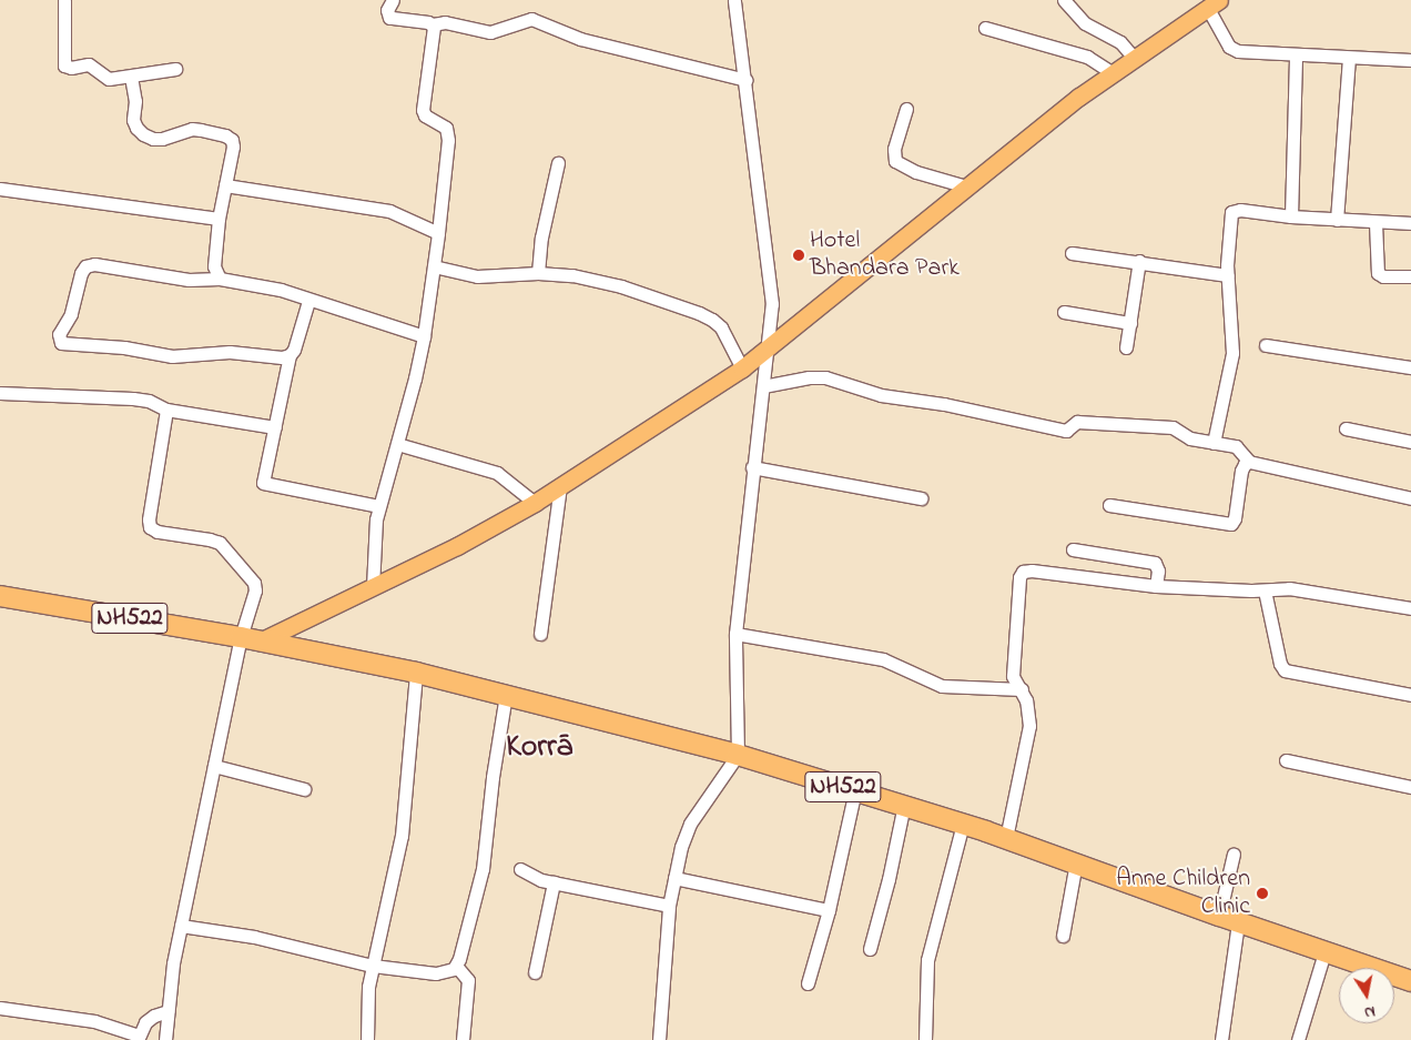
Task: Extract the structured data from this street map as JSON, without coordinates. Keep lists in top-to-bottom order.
{
  "streets": {
    "highway": ["NH522"]
  },
  "districts": ["Korrā"],
  "places": ["Hotel Bhandara Park", "Anne Children Clinic"],
  "north": "bottom"
}
